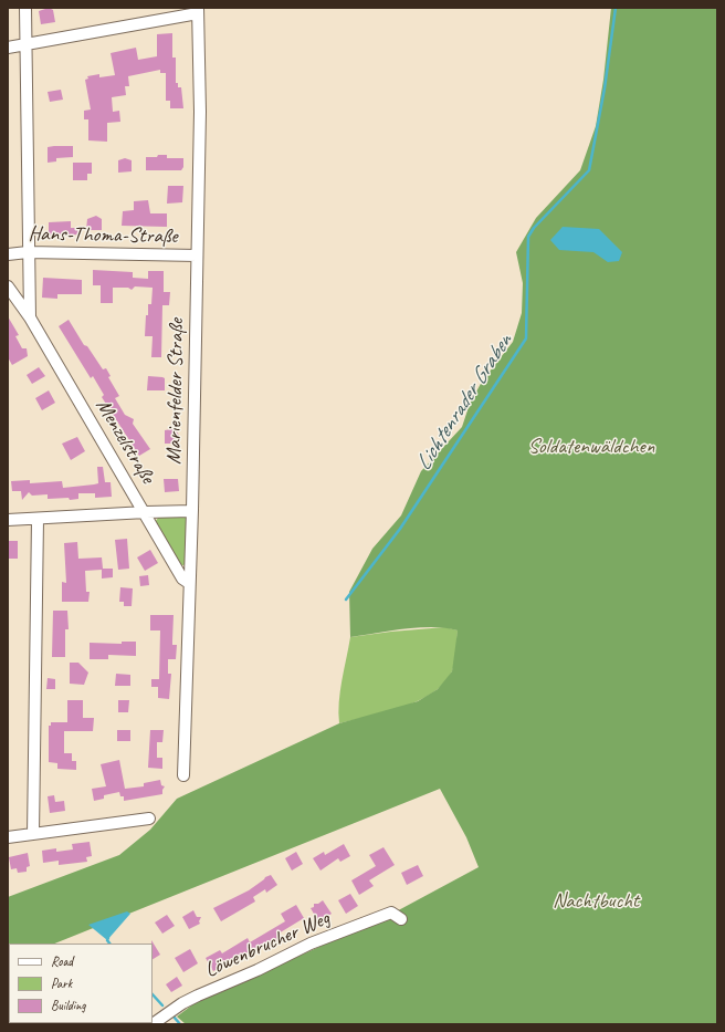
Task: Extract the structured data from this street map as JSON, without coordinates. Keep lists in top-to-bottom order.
{
  "streets": {
    "street": [
      "Hans-Thoma-Straße",
      "Marienfelder Straße",
      "Menzelstraße",
      "Löwenbrucher Weg"
    ]
  },
  "crossings": [
    ["Hans-Thoma-Straße", "Marienfelder Straße"],
    ["Hans-Thoma-Straße", "Menzelstraße"],
    ["Marienfelder Straße", "Menzelstraße"]
  ],
  "water": ["Lichtenrader Graben"],
  "parks": ["Soldatenwäldchen", "Nachtbucht"],
  "legend": ["Road", "Park", "Building"]
}
